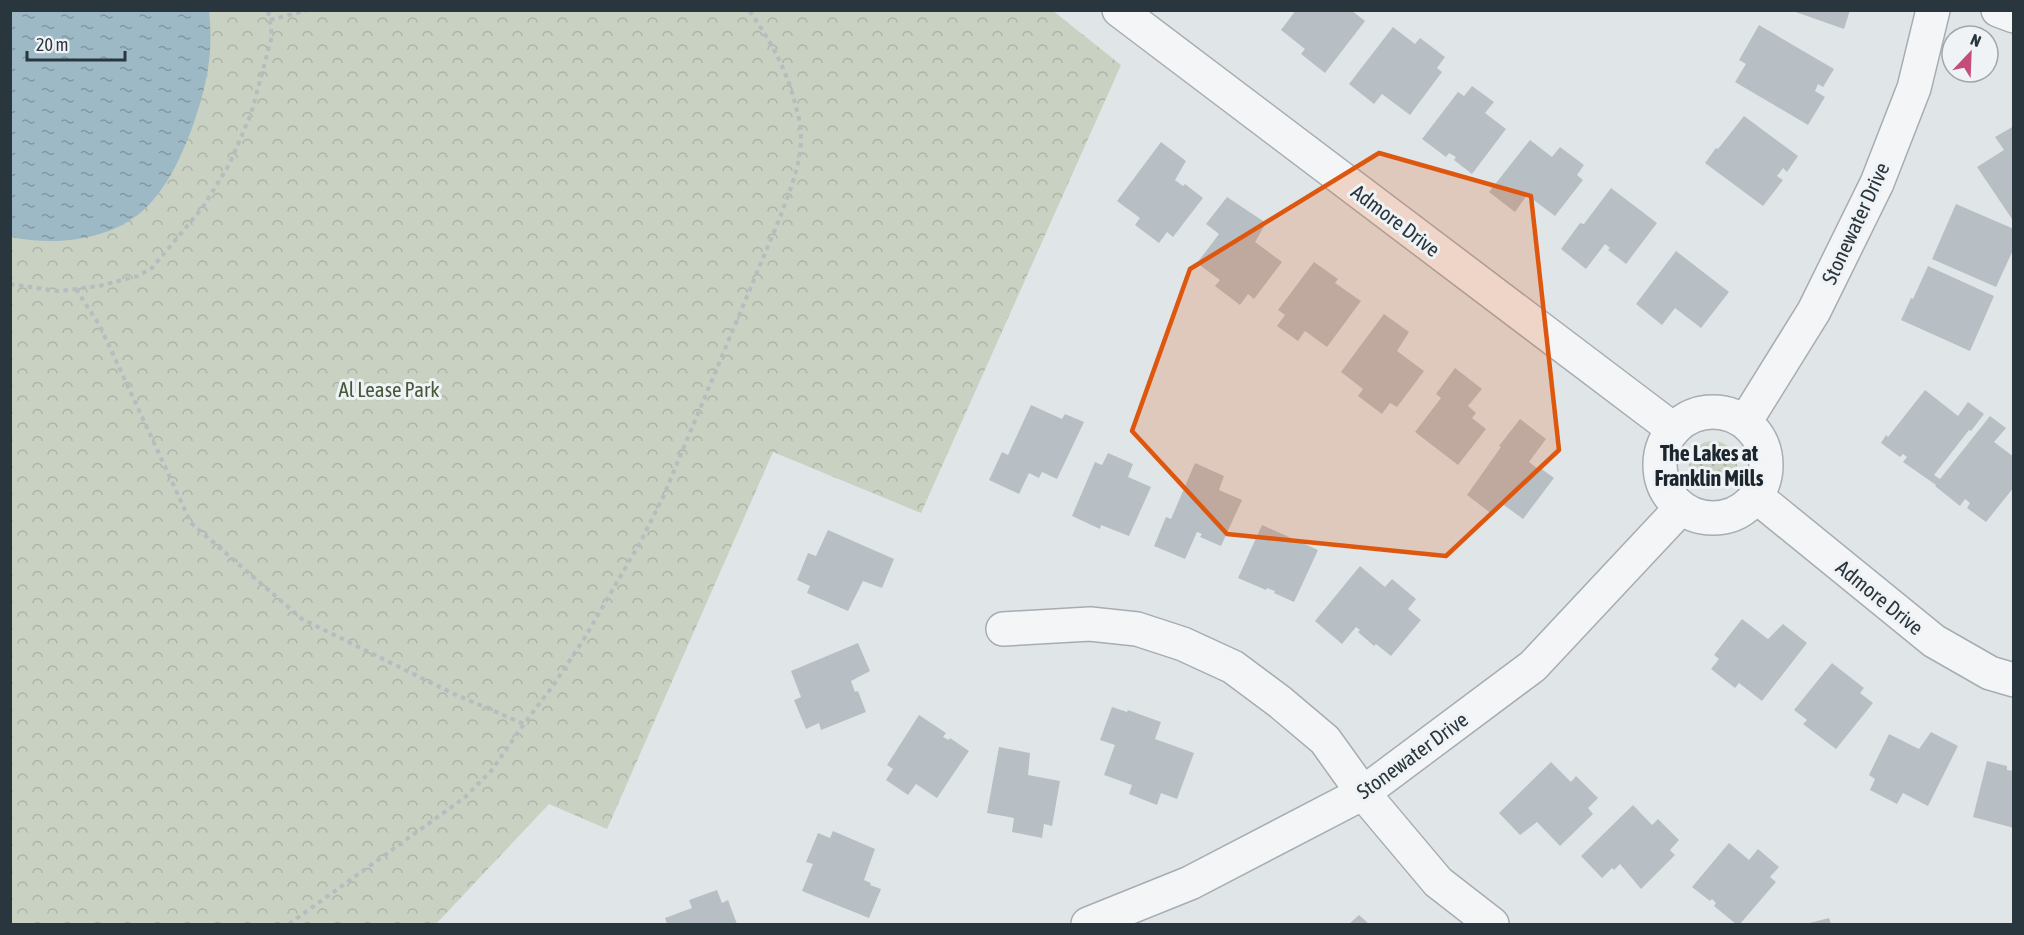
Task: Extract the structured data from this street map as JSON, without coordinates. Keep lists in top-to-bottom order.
{
  "streets": {
    "street": ["Admore Drive", "Stonewater Drive"]
  },
  "crossings": [
    ["Admore Drive", "Stonewater Drive"]
  ],
  "districts": ["The Lakes at Franklin Mills"],
  "parks": ["Al Lease Park"],
  "scale_bar": "20 m",
  "north": "top right"
}
